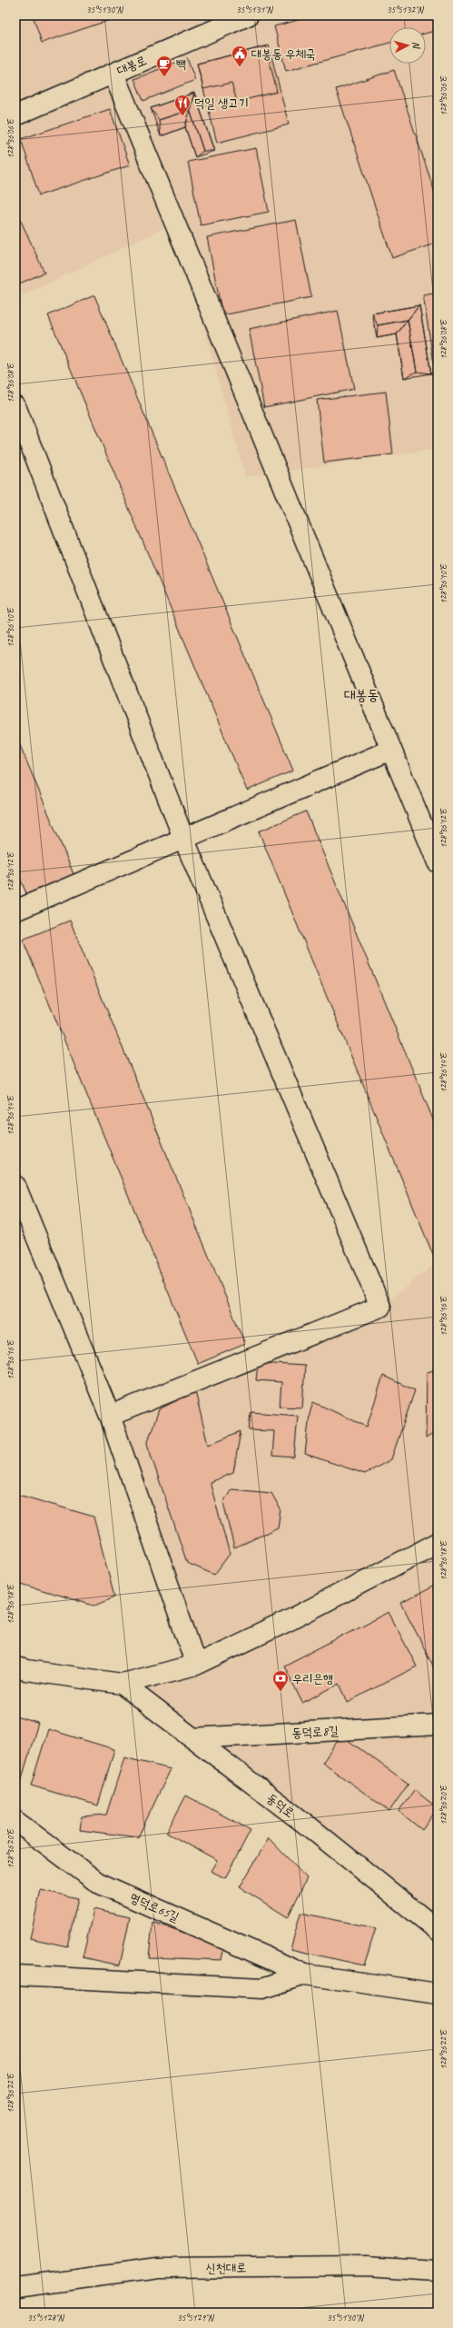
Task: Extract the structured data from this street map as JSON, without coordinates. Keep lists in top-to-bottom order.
{
  "streets": {
    "main road": [
      "대봉로",
      "동덕로8길",
      "동덕로",
      "명덕로65길",
      "신천대로"
    ]
  },
  "crossings": [
    ["동덕로8길", "동덕로"]
  ],
  "districts": ["대봉동"],
  "places": {
    "public building": ["대봉동 우체국"],
    "cafe": ["빽"],
    "restaurant": ["덕일 생고기"],
    "bank": ["우리은행"]
  },
  "north": "right",
  "coordinates": [
    "35°51'30\"N",
    "35°51'31\"N",
    "35°51'32\"N",
    "128°36'06\"E",
    "128°36'08\"E",
    "128°36'10\"E",
    "128°36'12\"E",
    "128°36'14\"E",
    "128°36'16\"E",
    "128°36'18\"E",
    "128°36'20\"E",
    "128°36'22\"E",
    "35°51'28\"N",
    "35°51'29\"N"
  ]
}
